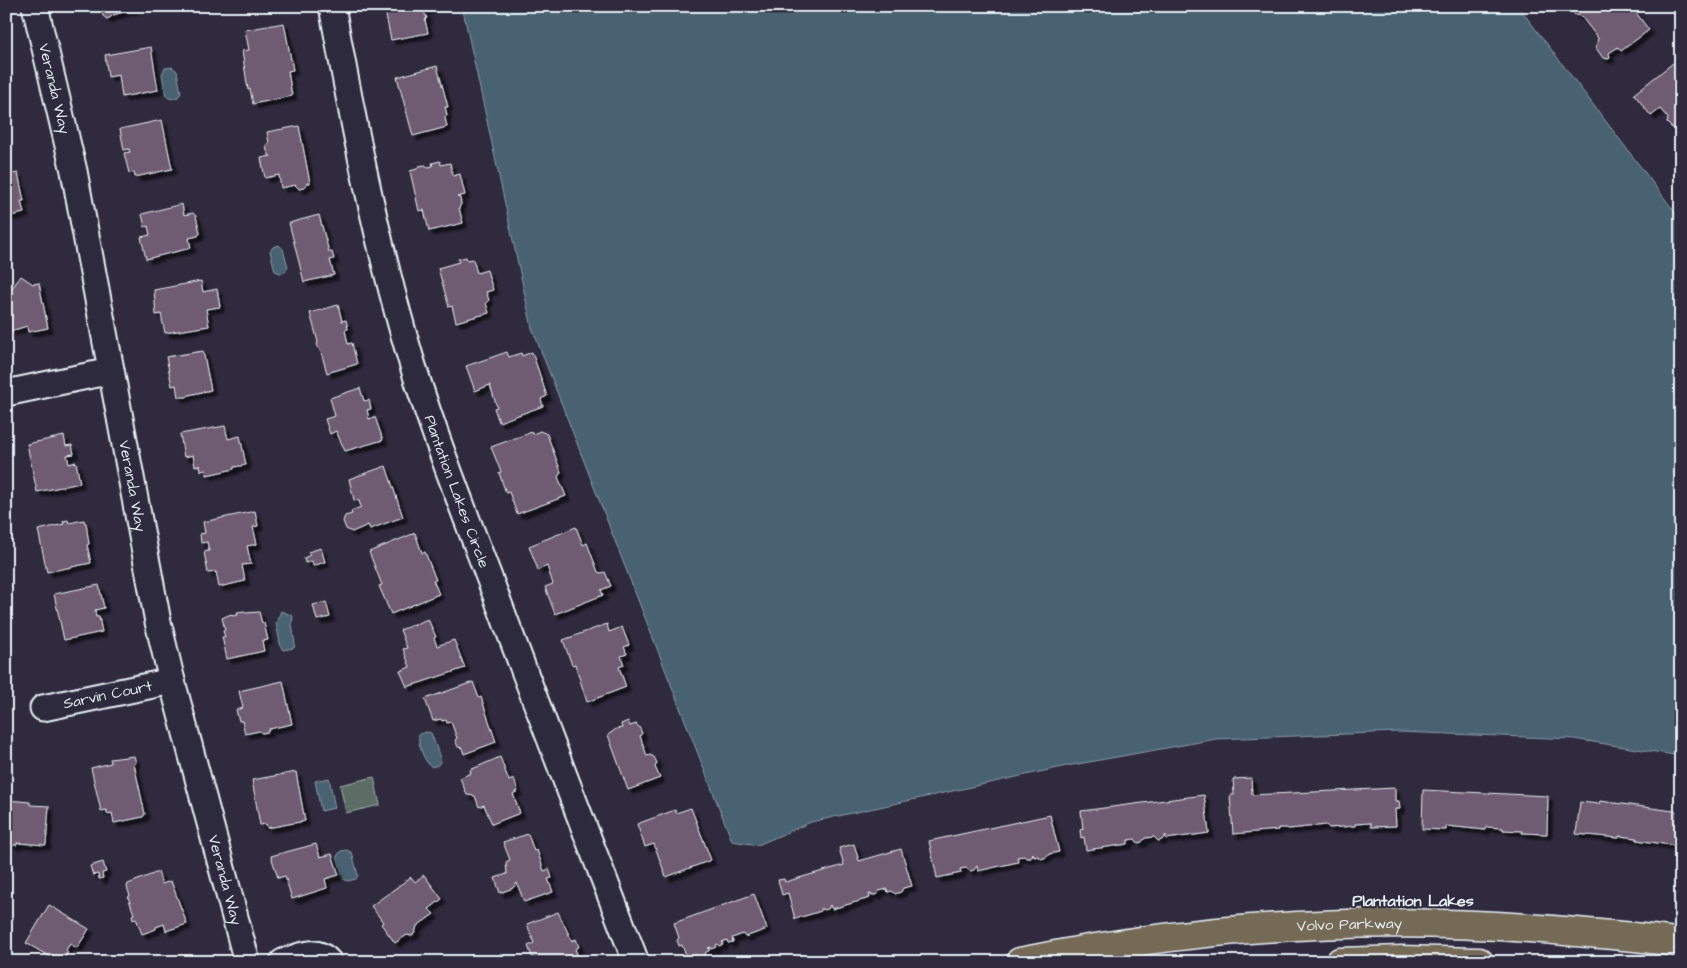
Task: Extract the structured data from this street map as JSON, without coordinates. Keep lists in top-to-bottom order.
{
  "streets": {
    "main road": ["Volvo Parkway"],
    "street": ["Veranda Way", "Plantation Lakes Circle", "Sarvin Court"]
  },
  "crossings": [
    ["Veranda Way", "Sarvin Court"]
  ],
  "districts": ["Plantation Lakes"]
}
